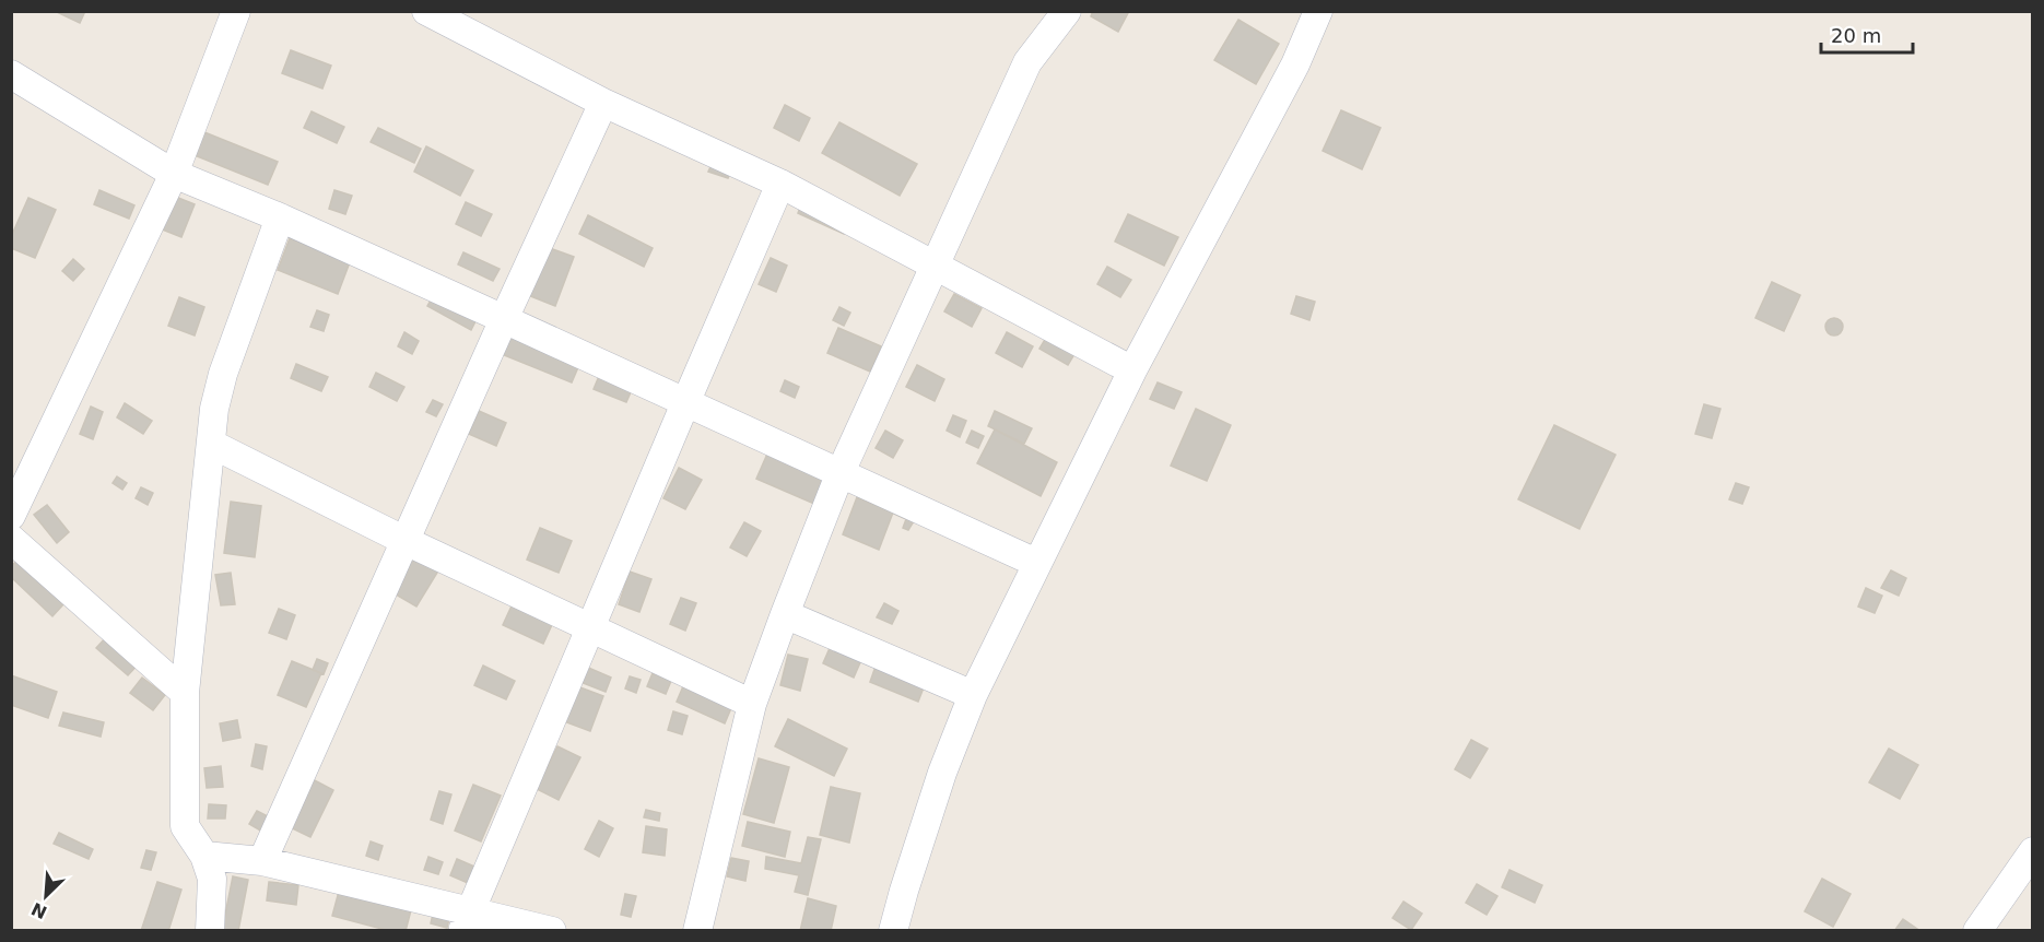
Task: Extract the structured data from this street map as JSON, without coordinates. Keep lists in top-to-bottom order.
{
  "scale_bar": "20 m",
  "north": "bottom left"
}
